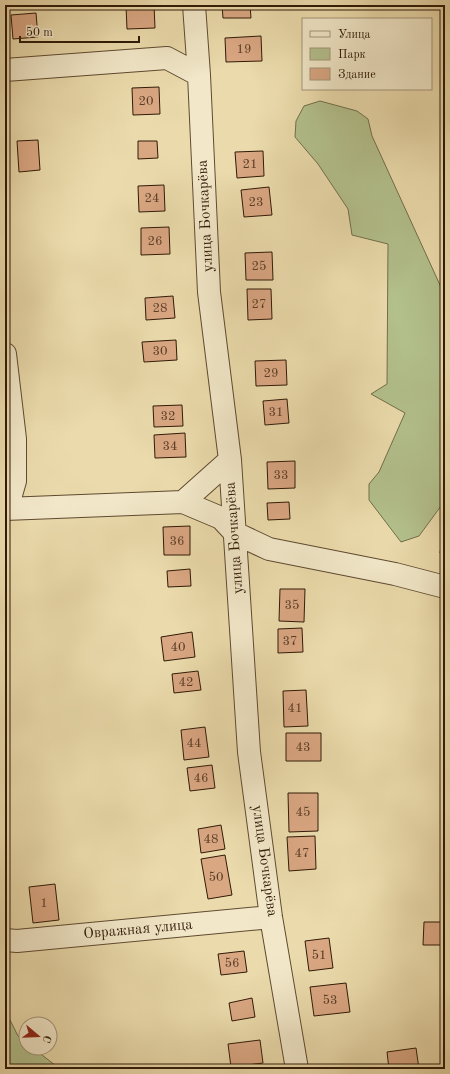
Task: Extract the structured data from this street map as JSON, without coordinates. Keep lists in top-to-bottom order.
{
  "streets": {
    "street": ["улица Бочкарёва", "Овражная улица"]
  },
  "crossings": [
    ["улица Бочкарёва", "Овражная улица"]
  ],
  "house_numbers": [
    "19",
    "20",
    "21",
    "24",
    "23",
    "26",
    "25",
    "27",
    "28",
    "30",
    "29",
    "31",
    "32",
    "34",
    "33",
    "36",
    "35",
    "37",
    "40",
    "42",
    "41",
    "44",
    "43",
    "46",
    "45",
    "48",
    "47",
    "50",
    "1",
    "51",
    "56",
    "53"
  ],
  "legend": ["Улица", "Парк", "Здание"],
  "scale_bar": "50 m",
  "north": "right"
}
